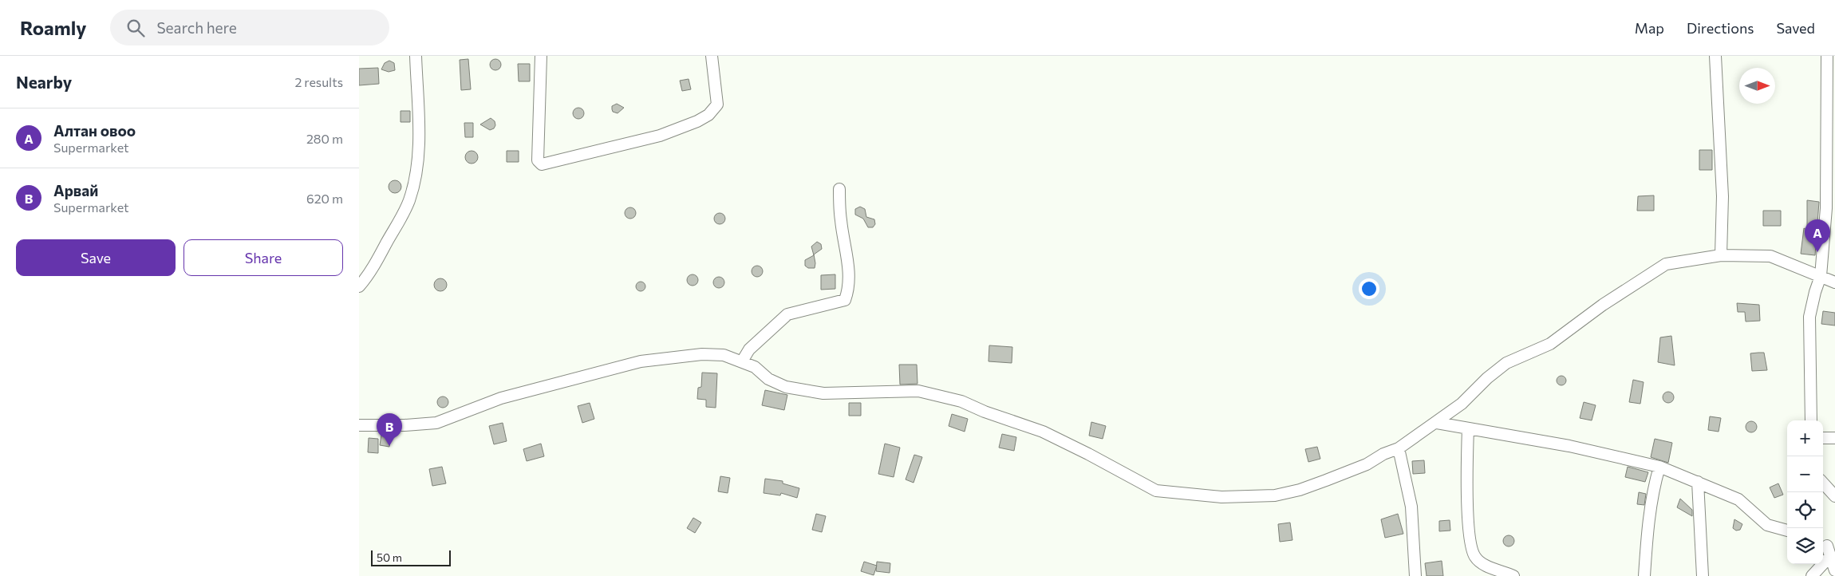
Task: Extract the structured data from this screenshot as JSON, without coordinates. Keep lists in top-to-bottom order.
{
  "scale_bar": "50 m",
  "north": "right",
  "page": {
    "header": "Roamly",
    "search": "Search here",
    "nav": ["Map", "Directions", "Saved"],
    "heading": ["Nearby", "2 results"],
    "list": [
      {
        "mark": "A",
        "name": "Алтан овоо",
        "note": "Supermarket",
        "value": "280 m"
      },
      {
        "mark": "B",
        "name": "Арвай",
        "note": "Supermarket",
        "value": "620 m"
      }
    ],
    "pins": ["A", "B"],
    "buttons": ["Save", "Share"],
    "map_buttons": ["+", "−"],
    "scale": "50 m"
  }
}
